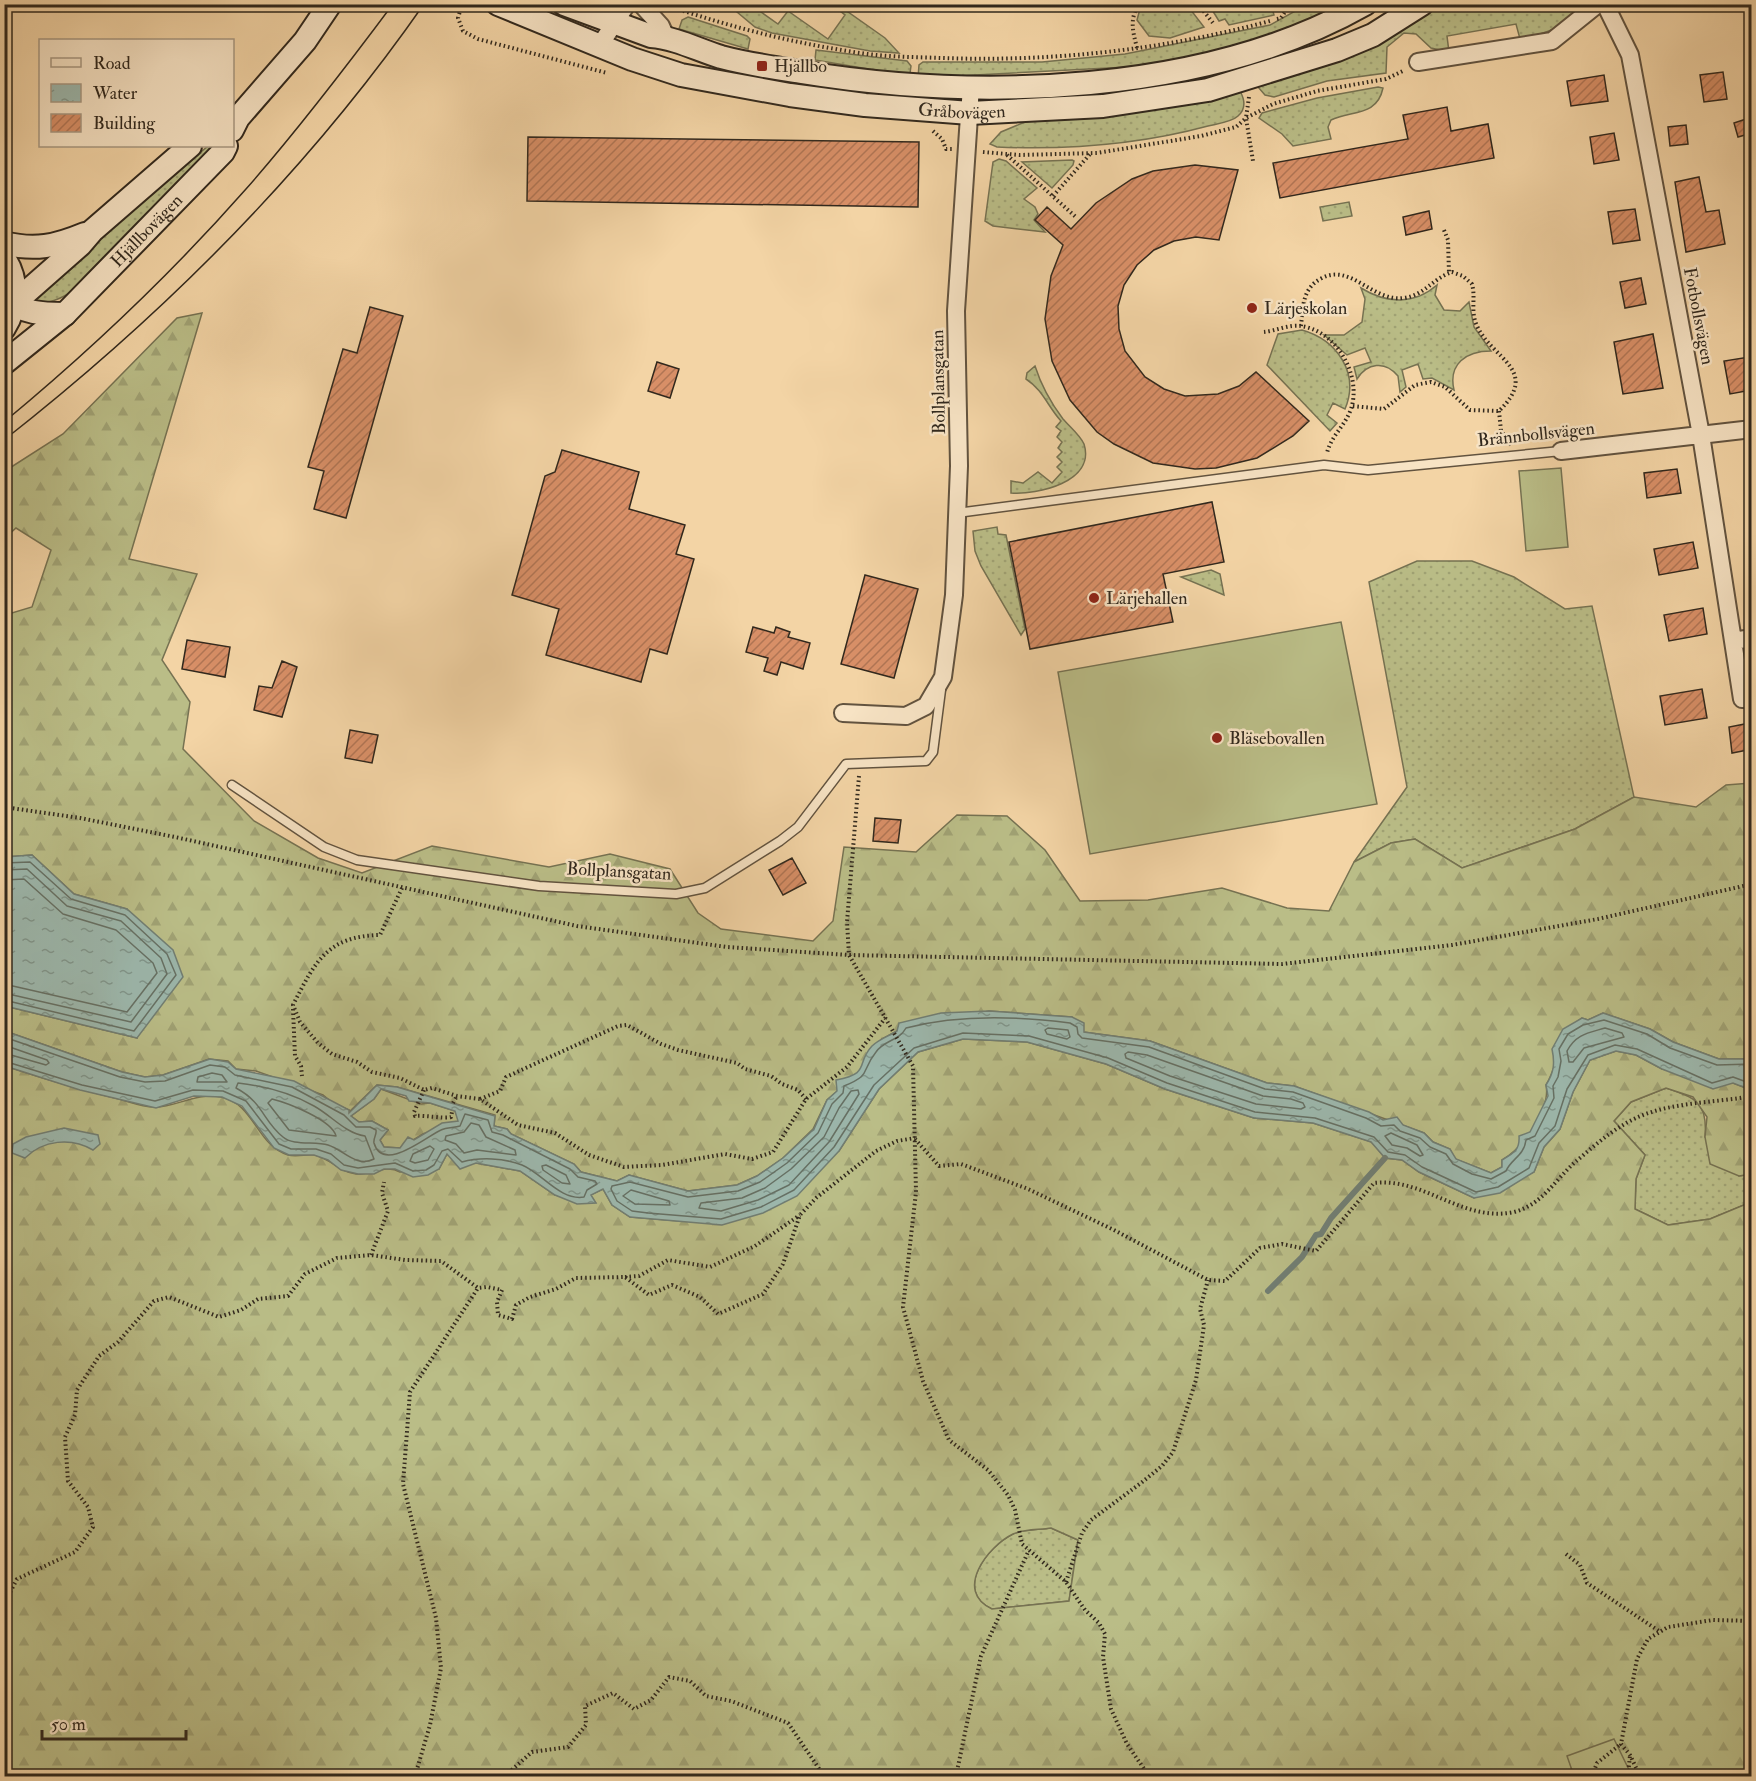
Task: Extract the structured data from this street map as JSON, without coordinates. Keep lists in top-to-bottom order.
{
  "streets": {
    "main road": ["Gråbovägen", "Hjällbovägen"],
    "street": ["Fotbollsvägen", "Bollplansgatan", "Brännbollsvägen"]
  },
  "crossings": [
    ["Gråbovägen", "Bollplansgatan"],
    ["Fotbollsvägen", "Brännbollsvägen"],
    ["Bollplansgatan", "Brännbollsvägen"]
  ],
  "places": {
    "transit": ["Hjällbo"],
    "other": ["Lärjeskolan", "Lärjehallen", "Bläsebovallen"]
  },
  "legend": ["Road", "Water", "Building"],
  "scale_bar": "50 m"
}
